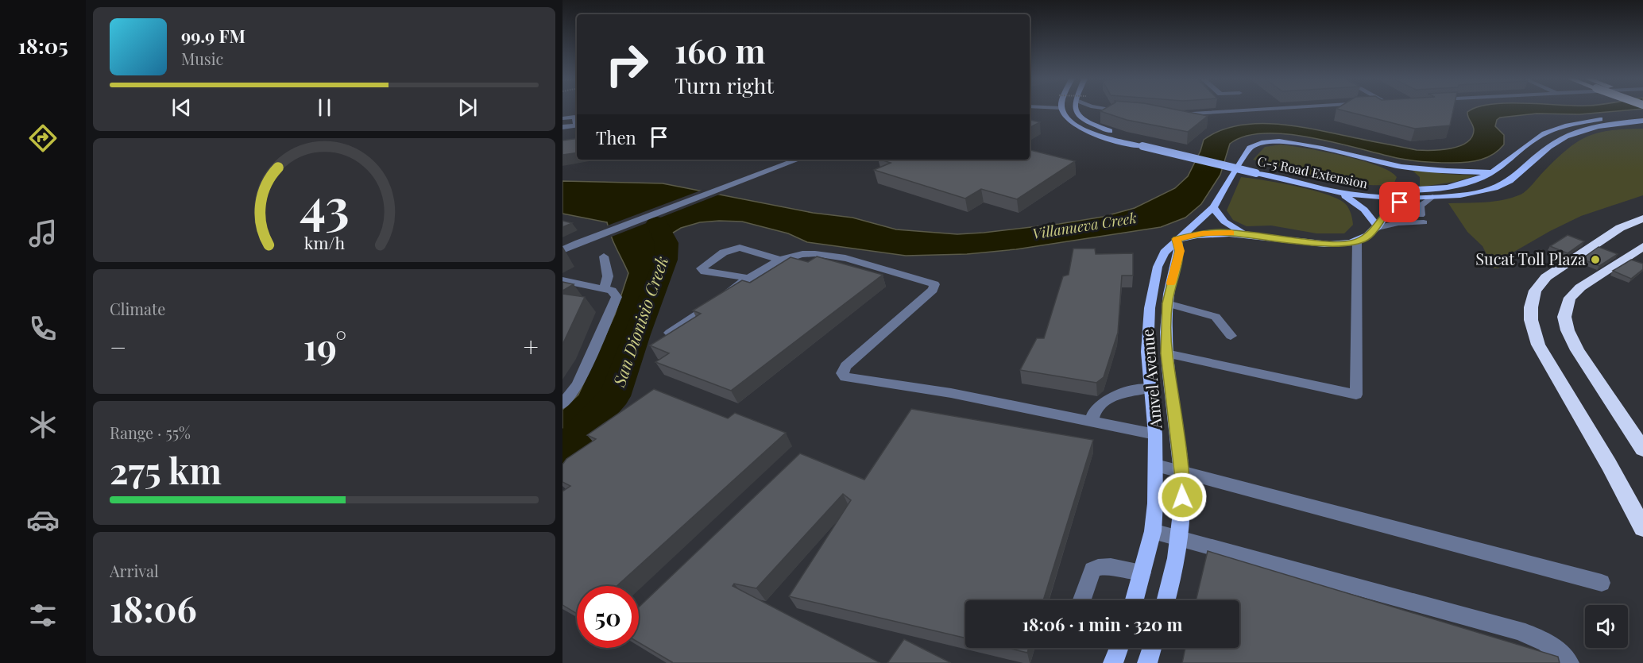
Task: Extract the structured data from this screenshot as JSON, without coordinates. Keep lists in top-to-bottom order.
{
  "streets": {
    "main road": ["C-5 Road Extension", "Amvel Avenue"]
  },
  "water": ["Villanueva Creek", "San Dionisio Creek"],
  "places": ["Sucat Toll Plaza"],
  "page": {
    "tabs": "18:05",
    "turn": ["160 m", "Turn right"],
    "song": ["99.9 FM", "Music"],
    "then": "Then",
    "tile": [
      "Climate",
      ["Range · 55%", "275 km"],
      ["Arrival", "18:06"]
    ],
    "heat": ["−", "19°", "+"],
    "limit": "50",
    "trip": "18:06 · 1 min · 320 m",
    "gauge": ["43", "km/h"]
  }
}
